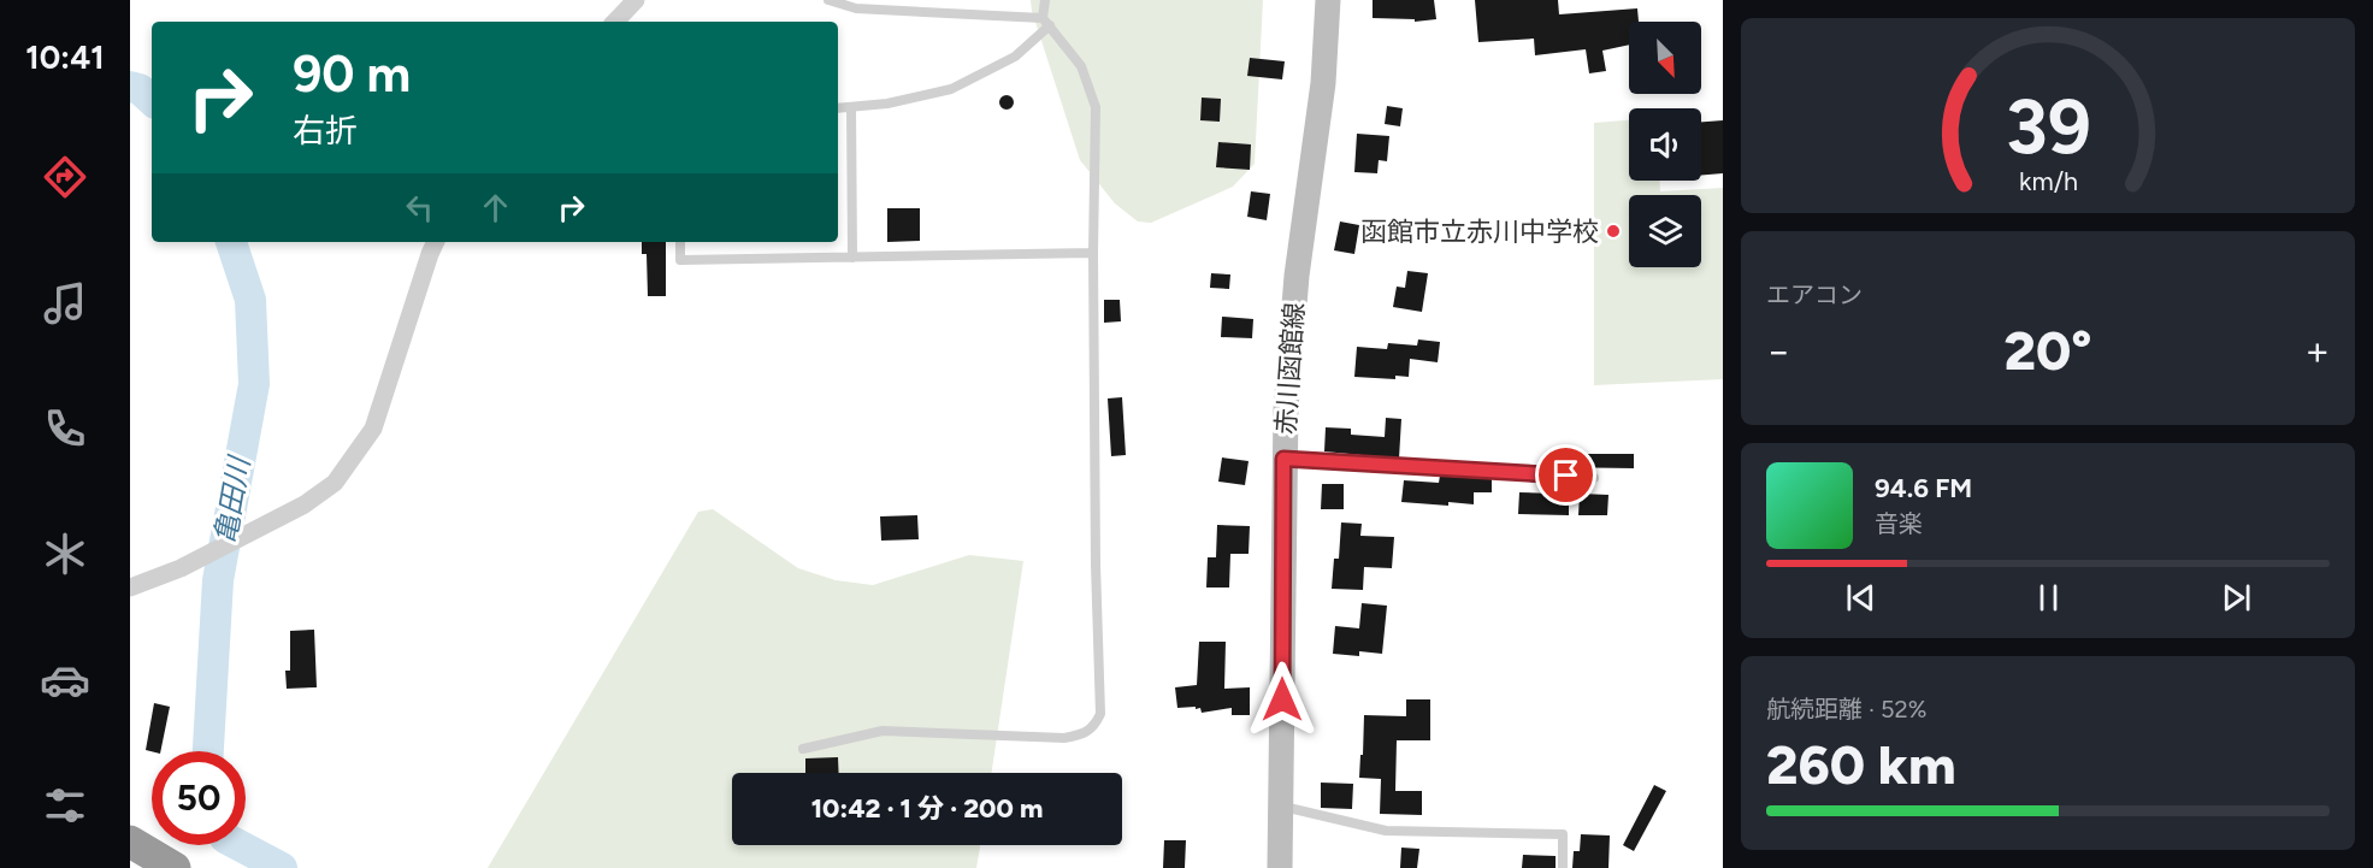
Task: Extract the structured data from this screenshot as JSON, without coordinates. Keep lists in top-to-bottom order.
{
  "streets": {
    "main road": ["赤川函館線"]
  },
  "water": ["亀田川"],
  "places": ["函館市立赤川中学校"],
  "north": "bottom right",
  "page": {
    "tabs": "10:41",
    "turn": ["90 m", "右折"],
    "tile": [
      "エアコン",
      ["航続距離 · 52%", "260 km"]
    ],
    "heat": ["−", "20°", "+"],
    "song": ["94.6 FM", "音楽"],
    "limit": "50",
    "trip": "10:42 · 1 分 · 200 m",
    "gauge": ["39", "km/h"]
  }
}
